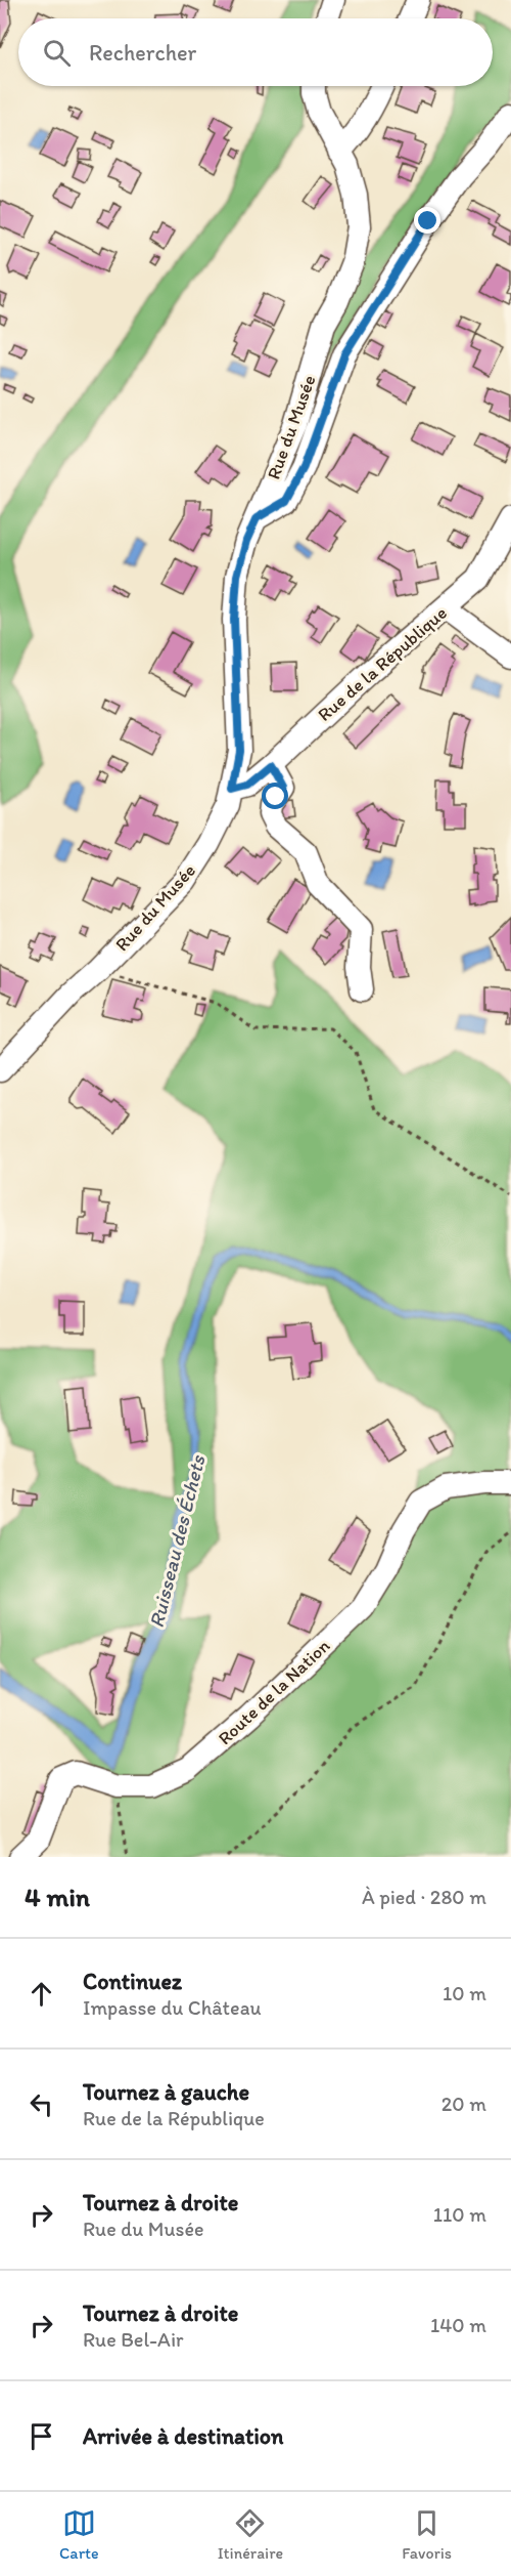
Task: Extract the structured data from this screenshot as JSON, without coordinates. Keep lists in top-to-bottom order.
{
  "streets": {
    "street": ["Rue du Musée", "Rue de la République", "Route de la Nation"]
  },
  "crossings": [
    ["Rue du Musée", "Rue de la République"]
  ],
  "water": ["Ruisseau des Échets"],
  "page": {
    "search": "Rechercher",
    "heading": ["4 min", "À pied · 280 m"],
    "list": [
      ["Continuez", "Impasse du Château", "10 m"],
      ["Tournez à gauche", "Rue de la République", "20 m"],
      ["Tournez à droite", "Rue du Musée", "110 m"],
      ["Tournez à droite", "Rue Bel-Air", "140 m"],
      "Arrivée à destination"
    ],
    "nav": ["Carte", "Itinéraire", "Favoris"]
  }
}
